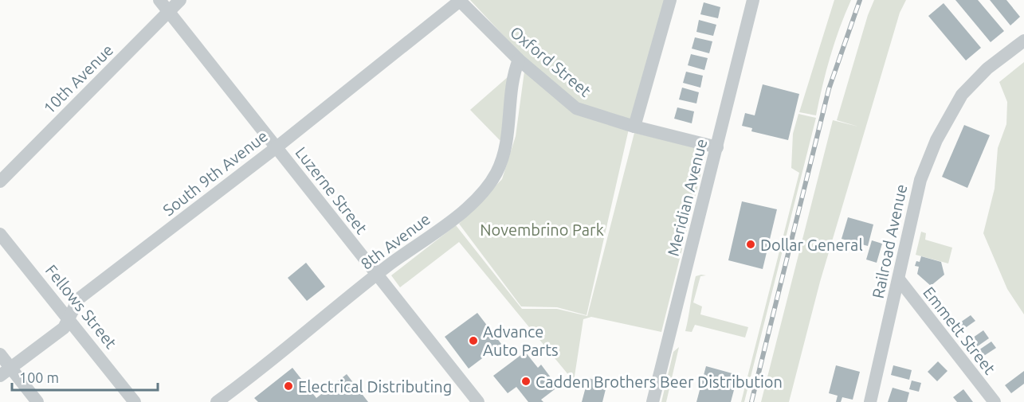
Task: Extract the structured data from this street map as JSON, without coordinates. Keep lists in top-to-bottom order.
{
  "streets": {
    "street": [
      "Oxford Street",
      "10th Avenue",
      "South 9th Avenue",
      "Luzerne Street",
      "Meridian Avenue",
      "8th Avenue",
      "Railroad Avenue",
      "Fellows Street",
      "Emmett Street"
    ]
  },
  "crossings": [
    ["Oxford Street", "South 9th Avenue"],
    ["Oxford Street", "Meridian Avenue"],
    ["Oxford Street", "8th Avenue"],
    ["10th Avenue", "Luzerne Street"],
    ["South 9th Avenue", "Luzerne Street"],
    ["South 9th Avenue", "Fellows Street"],
    ["Luzerne Street", "8th Avenue"],
    ["Railroad Avenue", "Emmett Street"]
  ],
  "parks": ["Novembrino Park"],
  "places": [
    "Dollar General",
    "Advance Auto Parts",
    "Cadden Brothers Beer Distribution",
    "Electrical Distributing"
  ],
  "scale_bar": "100 m"
}
